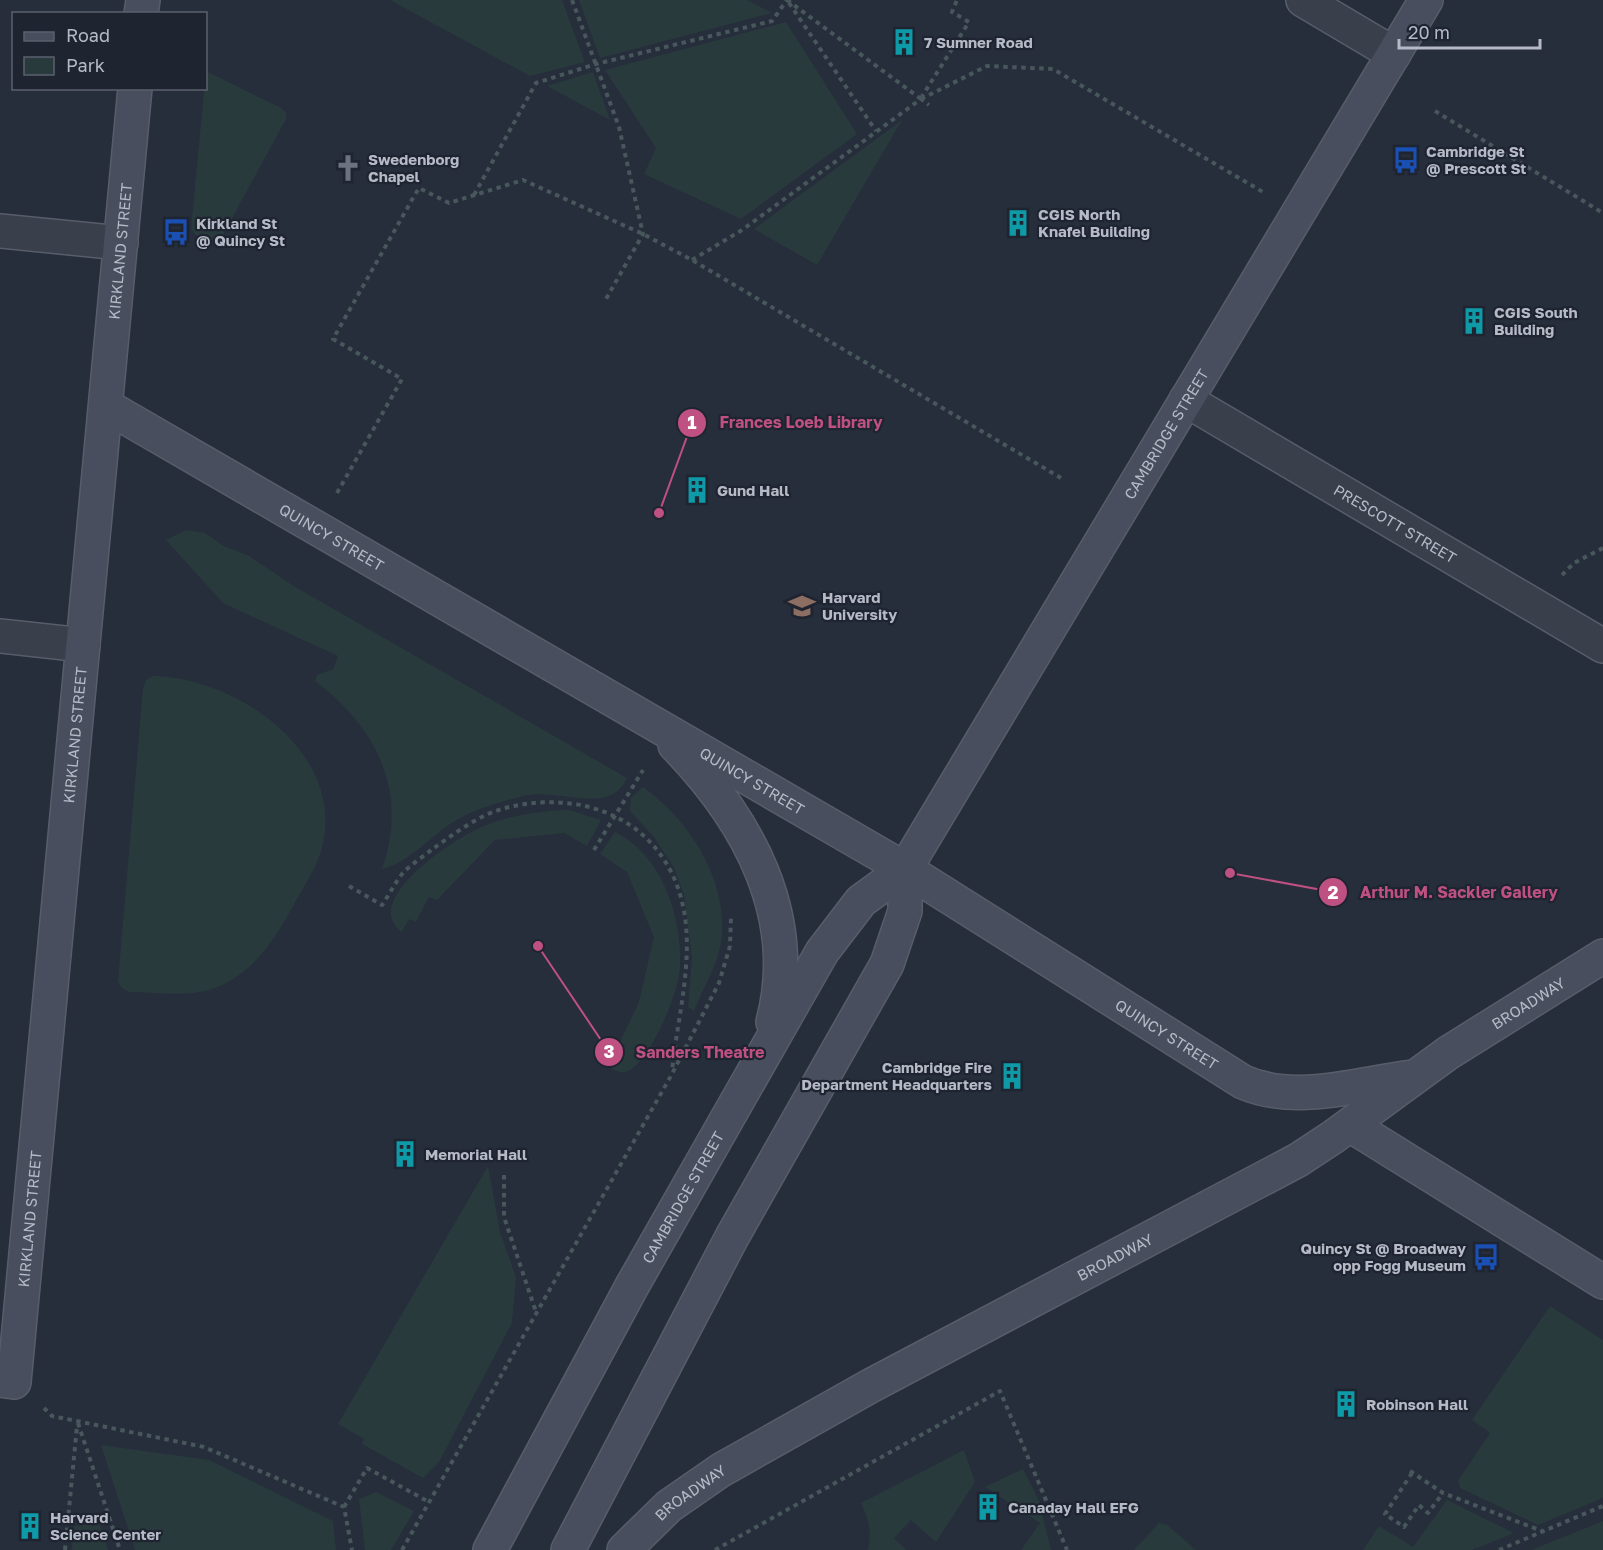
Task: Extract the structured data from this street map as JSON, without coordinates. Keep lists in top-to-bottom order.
{
  "streets": {
    "main road": [
      "KIRKLAND STREET",
      "CAMBRIDGE STREET",
      "QUINCY STREET",
      "BROADWAY"
    ],
    "street": ["PRESCOTT STREET"]
  },
  "crossings": [
    ["KIRKLAND STREET", "QUINCY STREET"],
    ["CAMBRIDGE STREET", "PRESCOTT STREET"],
    ["CAMBRIDGE STREET", "QUINCY STREET"],
    ["QUINCY STREET", "BROADWAY"]
  ],
  "places": {
    "building": [
      "7 Sumner Road",
      "CGIS North Knafel Building",
      "CGIS South Building",
      "Gund Hall",
      "Cambridge Fire Department Headquarters",
      "Memorial Hall",
      "Robinson Hall",
      "Canaday Hall EFG",
      "Harvard Science Center"
    ],
    "bus stop": ["Cambridge St @ Prescott St", "Kirkland St @ Quincy St", "Quincy St @ Broadway opp Fogg Museum"],
    "church": ["Swedenborg Chapel"],
    "other": ["Frances Loeb Library", "Arthur M. Sackler Gallery", "Sanders Theatre"],
    "school or university": ["Harvard University"]
  },
  "legend": ["Road", "Park"],
  "scale_bar": "20 m"
}
